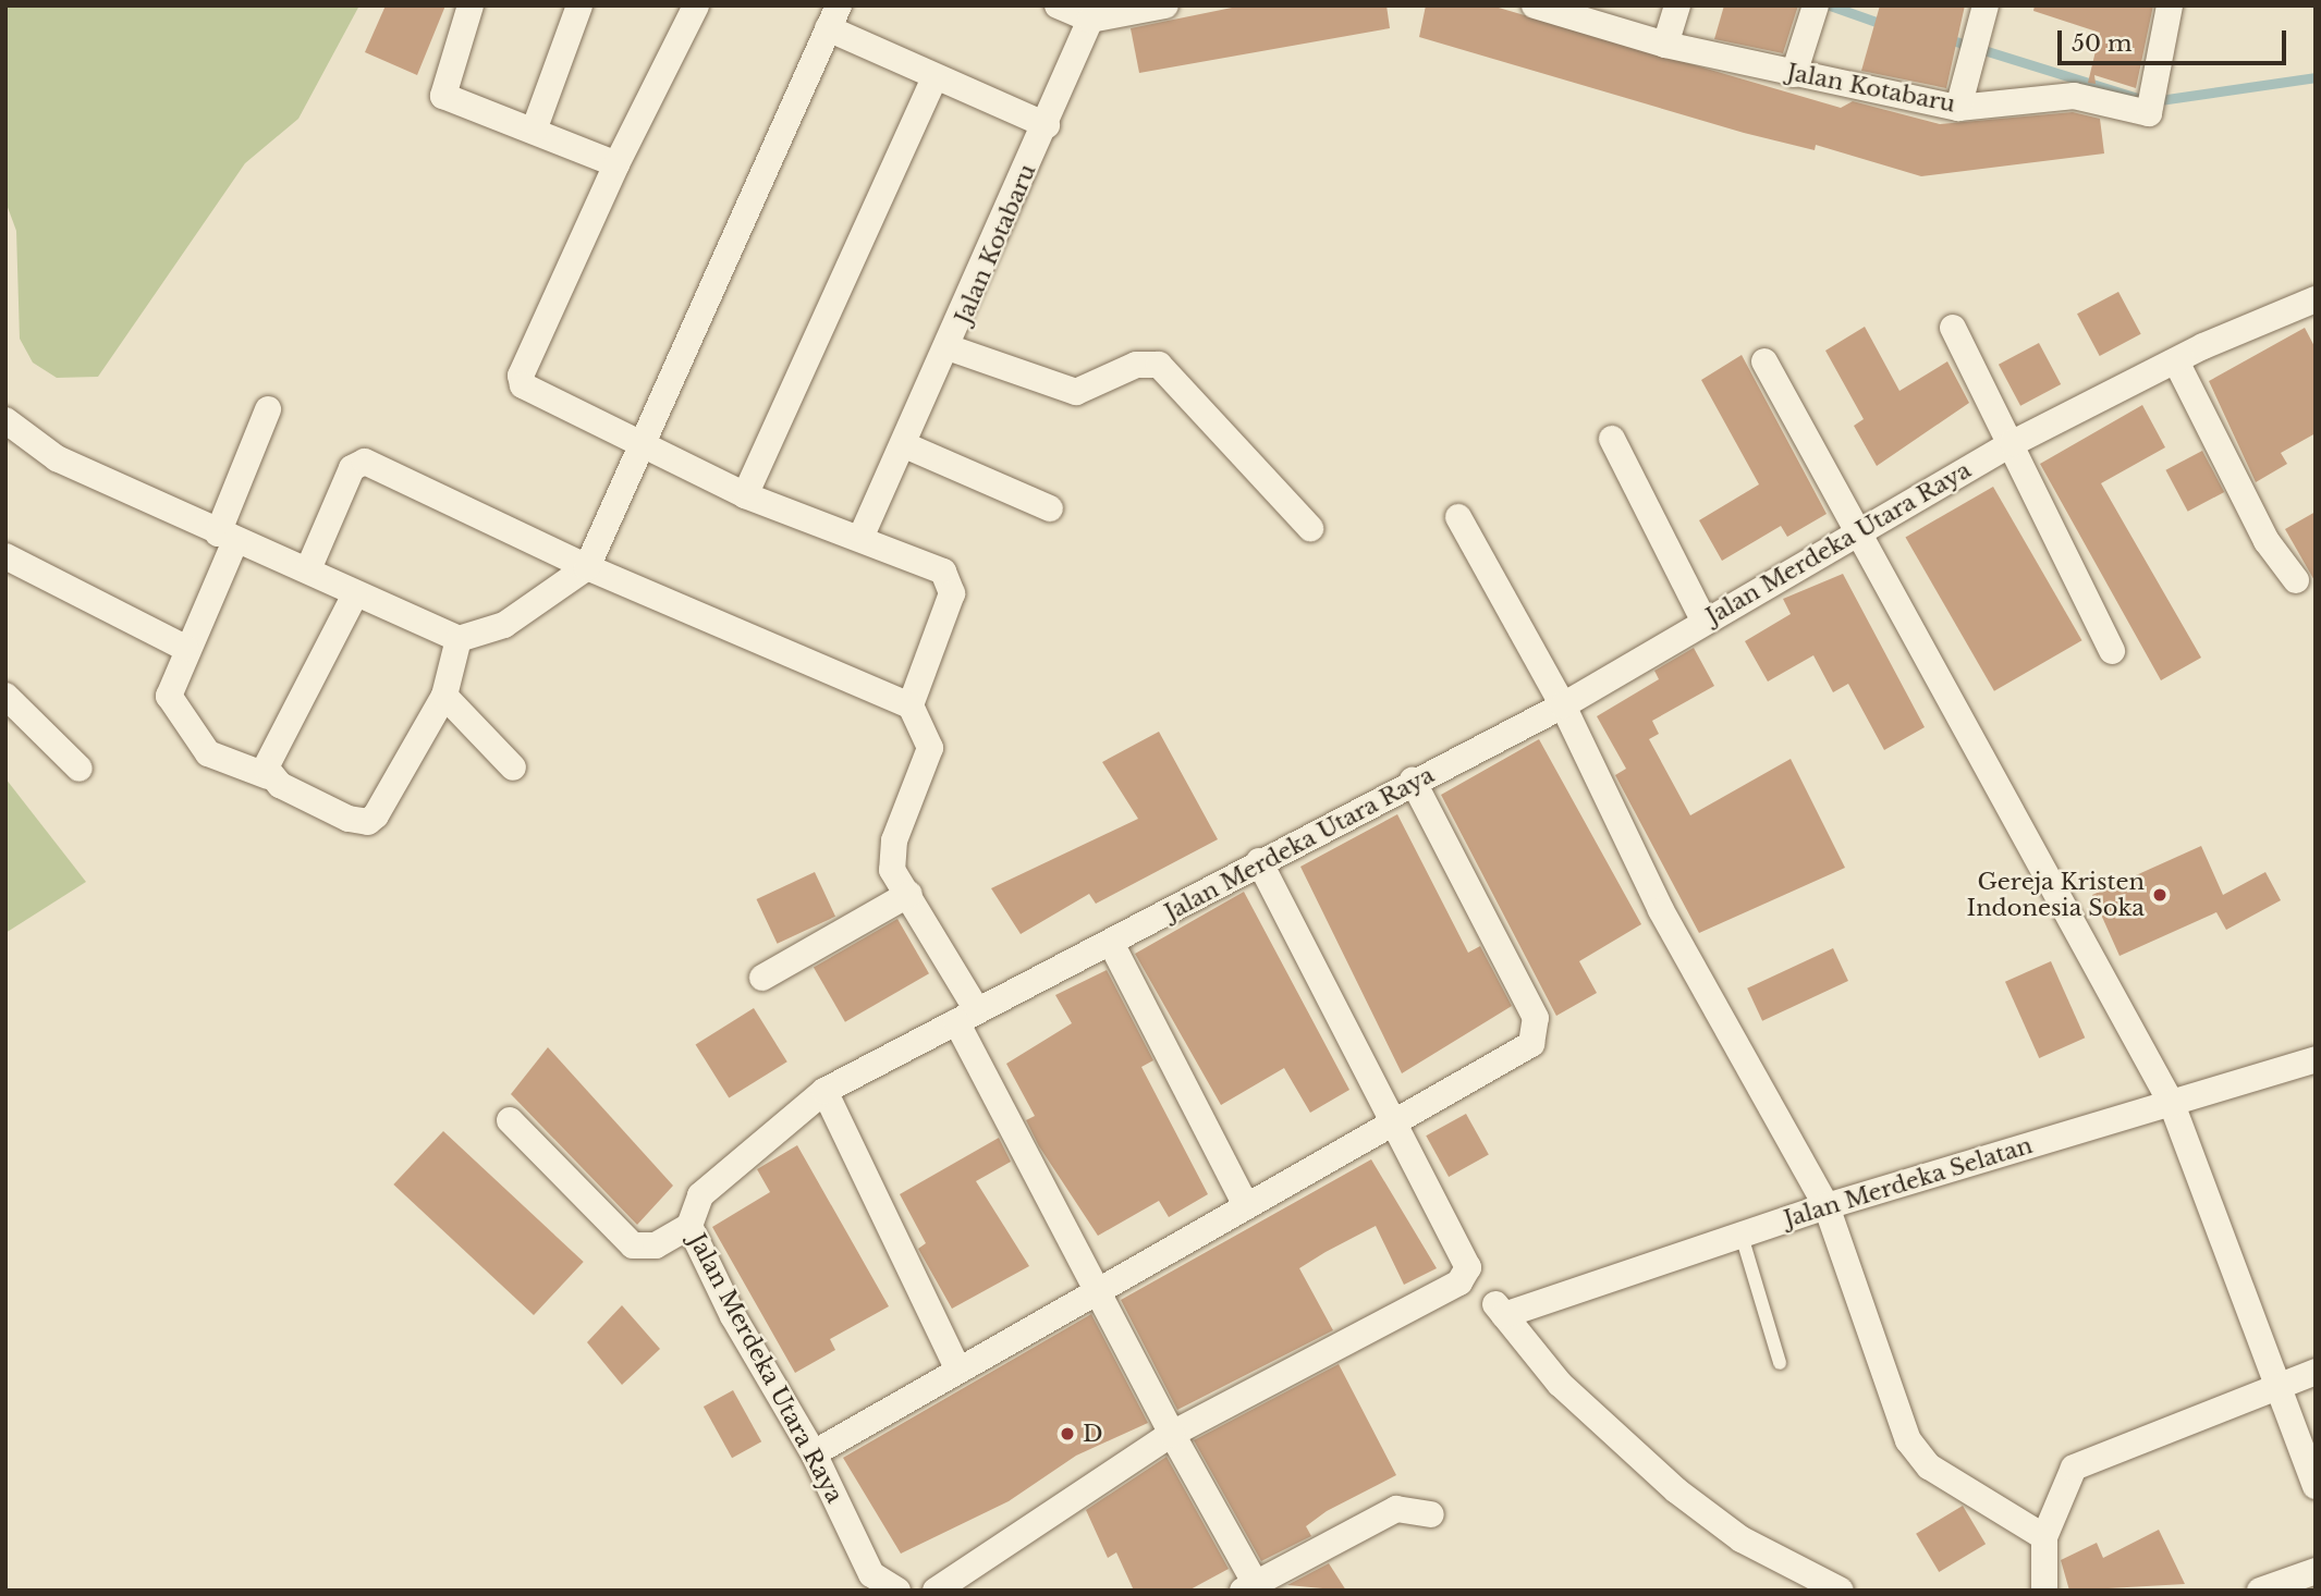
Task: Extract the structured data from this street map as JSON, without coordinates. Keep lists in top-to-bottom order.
{
  "streets": {
    "street": ["Jalan Kotabaru", "Jalan Merdeka Utara Raya", "Jalan Merdeka Selatan"]
  },
  "places": ["Gereja Kristen Indonesia Soka", "D"],
  "scale_bar": "50 m"
}
